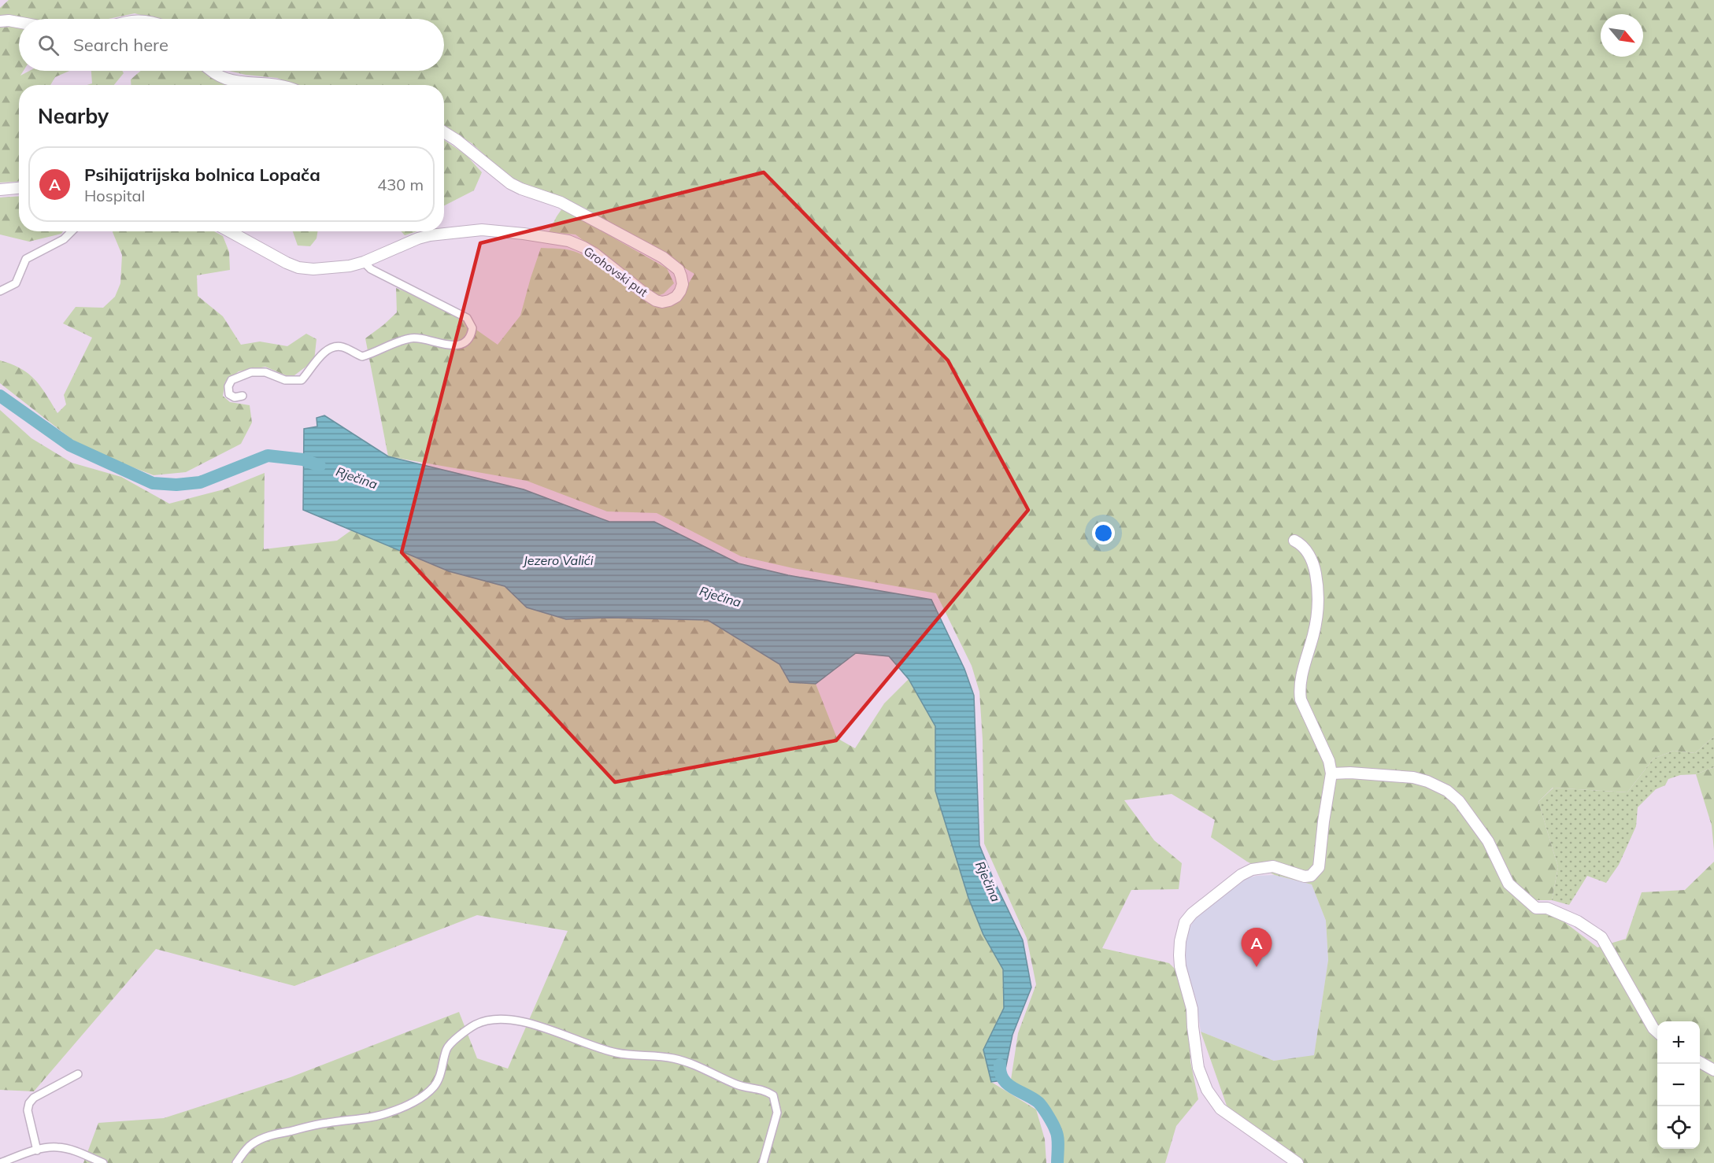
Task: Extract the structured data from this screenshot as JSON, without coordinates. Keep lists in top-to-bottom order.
{
  "streets": {
    "main road": ["Grohovski put"]
  },
  "water": ["Rječina", "Jezero Valići"],
  "north": "bottom right",
  "page": {
    "search": "Search here",
    "heading": "Nearby",
    "list": [
      {
        "mark": "A",
        "name": "Psihijatrijska bolnica Lopača",
        "note": "Hospital",
        "value": "430 m"
      }
    ],
    "pins": "A",
    "map_buttons": ["+", "−"]
  }
}
